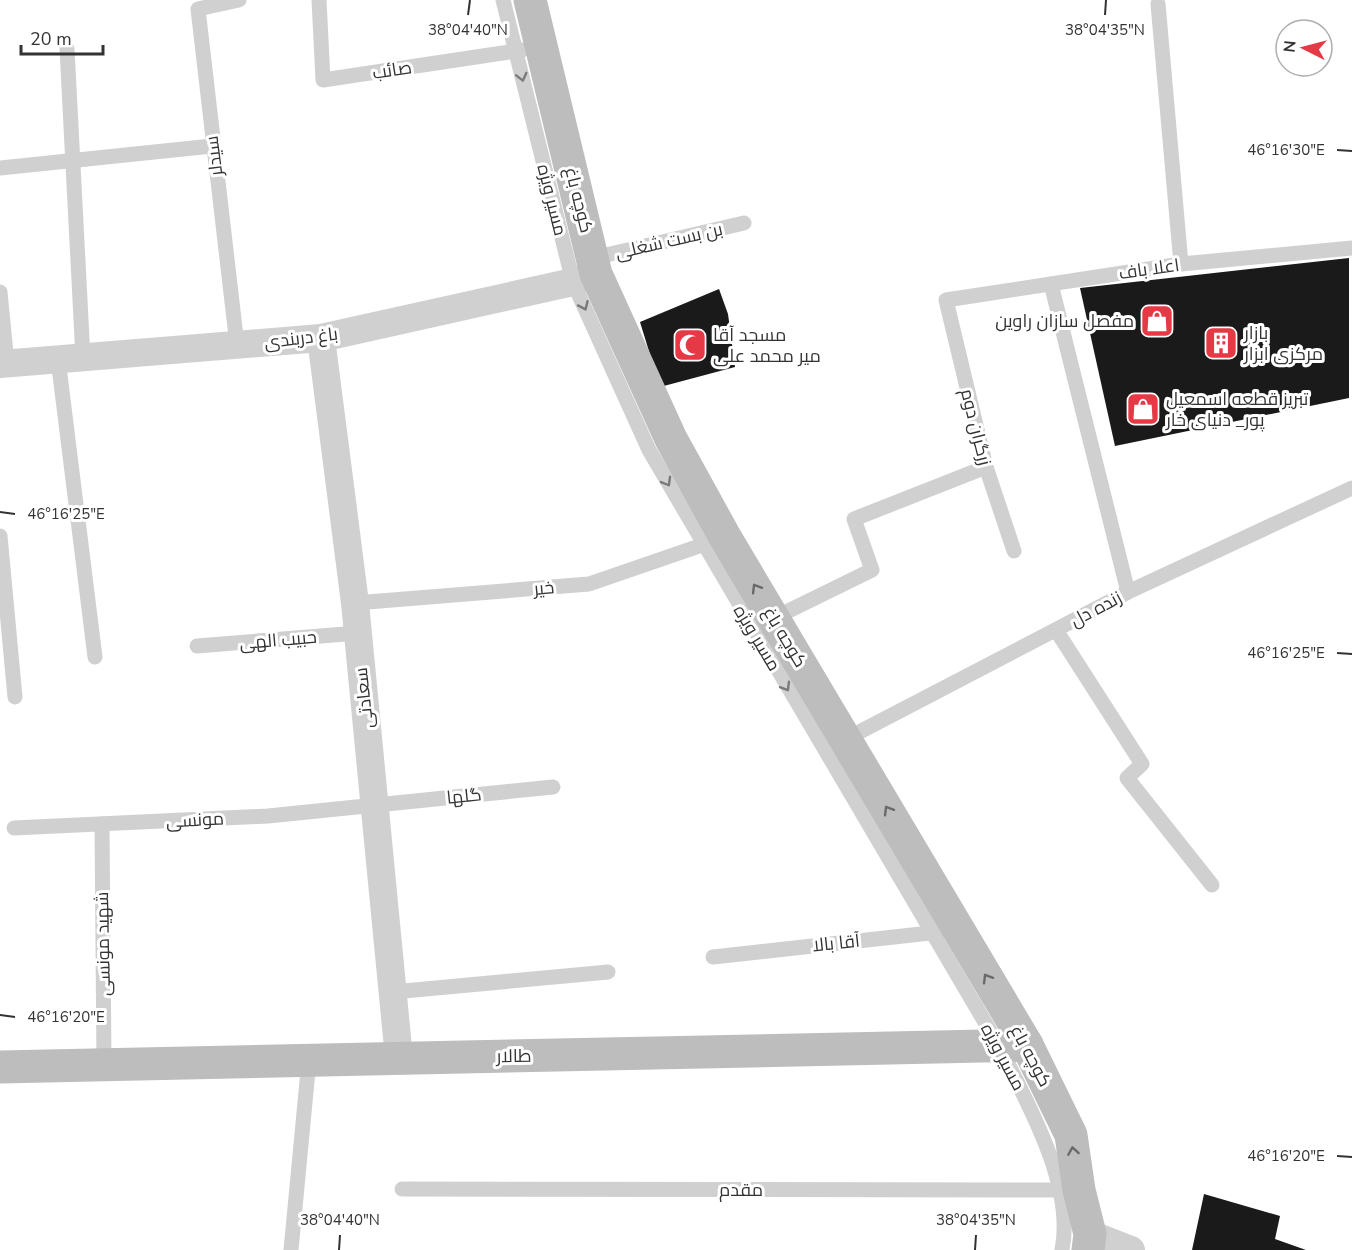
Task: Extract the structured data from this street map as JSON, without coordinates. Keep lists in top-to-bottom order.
{
  "streets": {
    "main road": ["کوچه باغ", "طالار"],
    "street": ["باغ دربندی", "سعادتی"],
    "lane": [
      "صائب",
      "سیدلر",
      "مسیر ویژه",
      "بن بست شغلی",
      "اعلا باف",
      "زرگران دوم",
      "خیر",
      "زنده دل",
      "حبیب الهی",
      "گلها",
      "مونسی",
      "آقا بالا",
      "شهید مونسی",
      "مقدم"
    ]
  },
  "crossings": [
    ["صائب", "کوچه باغ"],
    ["سیدلر", "باغ دربندی"],
    ["مسیر ویژه", "کوچه باغ"],
    ["مسیر ویژه", "خیر"],
    ["مسیر ویژه", "آقا بالا"],
    ["کوچه باغ", "بن بست شغلی"],
    ["کوچه باغ", "باغ دربندی"],
    ["کوچه باغ", "خیر"],
    ["کوچه باغ", "زنده دل"],
    ["کوچه باغ", "آقا بالا"],
    ["کوچه باغ", "طالار"],
    ["کوچه باغ", "مقدم"],
    ["بن بست شغلی", "باغ دربندی"],
    ["اعلا باف", "زرگران دوم"],
    ["باغ دربندی", "سعادتی"],
    ["خیر", "سعادتی"],
    ["حبیب الهی", "سعادتی"],
    ["سعادتی", "گلها"],
    ["سعادتی", "مونسی"],
    ["سعادتی", "طالار"],
    ["گلها", "مونسی"],
    ["مونسی", "شهید مونسی"],
    ["شهید مونسی", "طالار"]
  ],
  "one_way": ["مسیر ویژه"],
  "places": {
    "shop": ["مفصل سازان راوین", "تبریز قطعه اسمعیل پور_ دنیای خار"],
    "building": ["بازار مرکزی ابزار"],
    "mosque": ["مسجد آقا میر محمد علی"]
  },
  "scale_bar": "20 m",
  "north": "left",
  "coordinates": [
    "38°04'40\"N",
    "38°04'35\"N",
    "46°16'30\"E",
    "46°16'25\"E",
    "46°16'20\"E"
  ]
}
